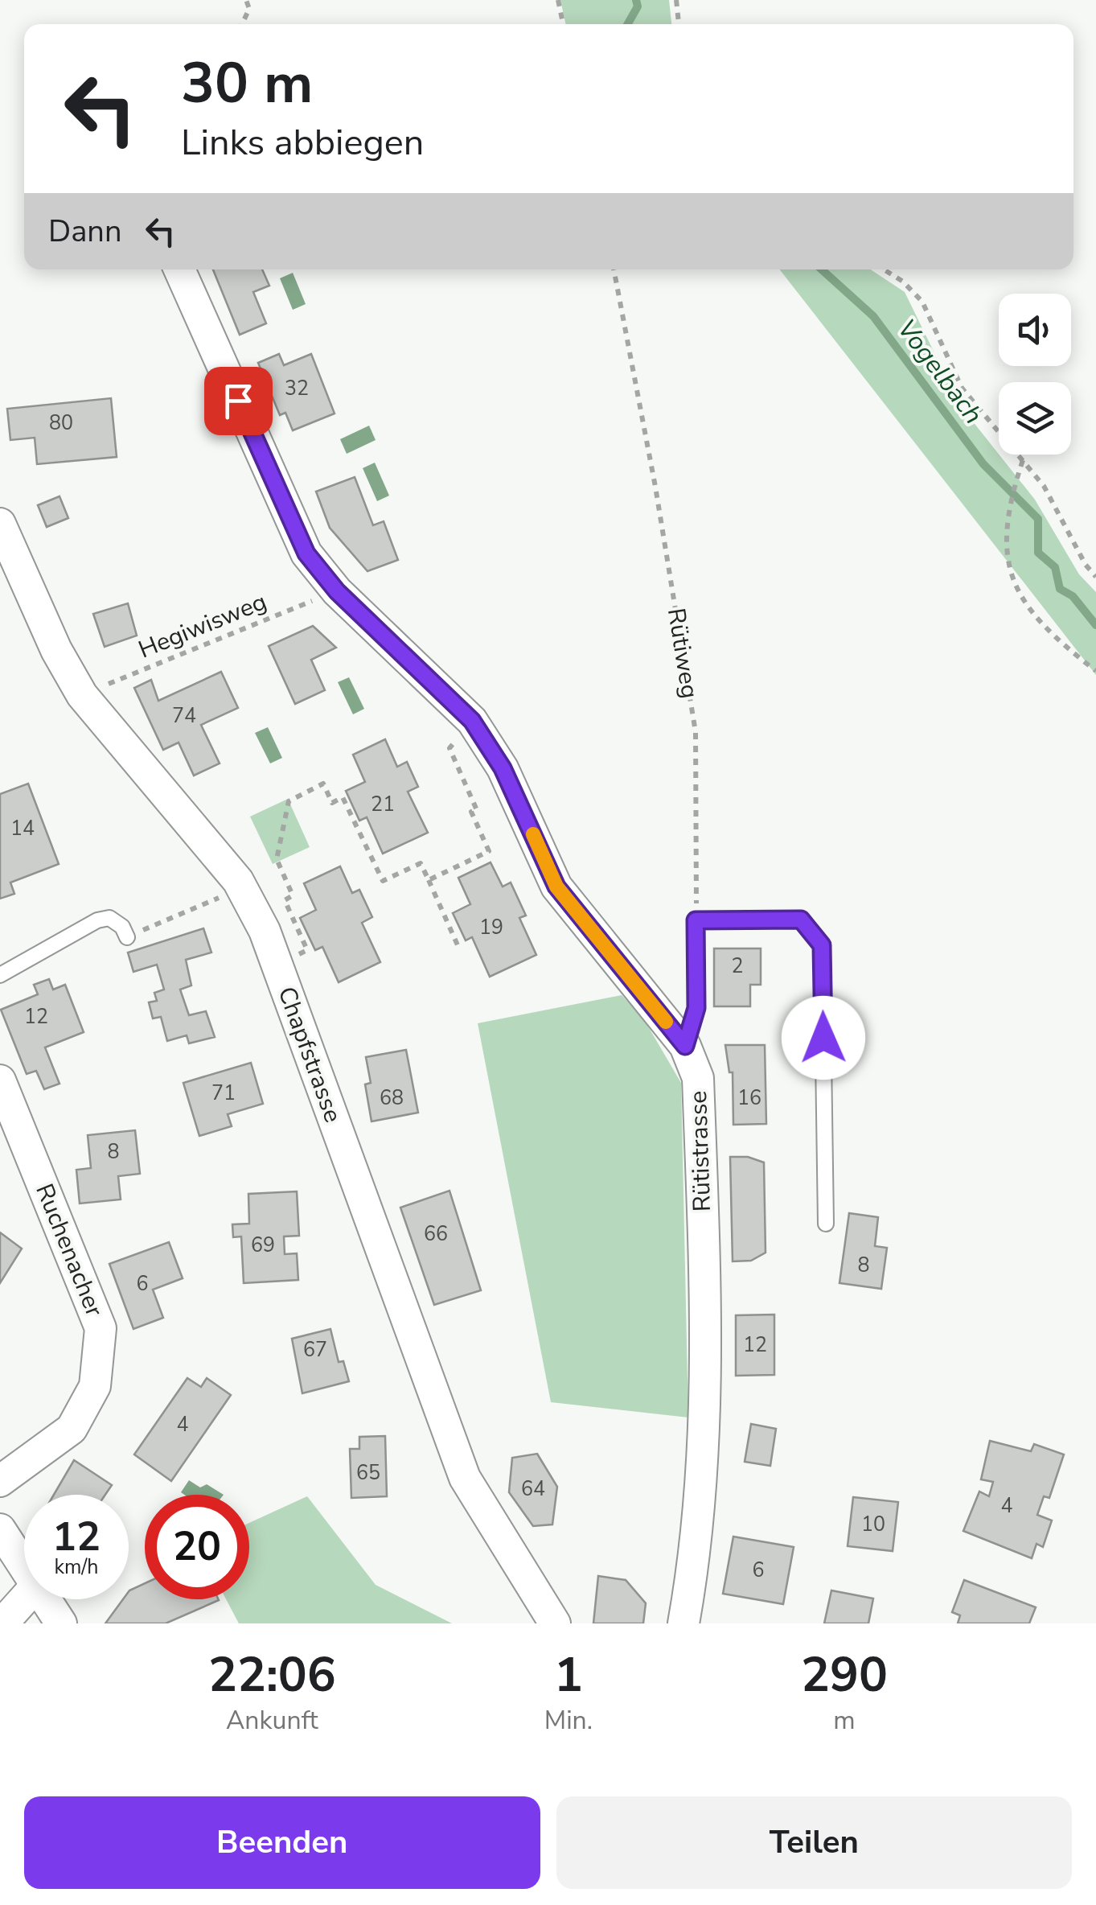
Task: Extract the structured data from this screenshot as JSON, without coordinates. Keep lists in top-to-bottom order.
{
  "streets": {
    "street": ["Chapfstrasse", "Rütistrasse", "Ruchenacher"],
    "path": ["Hegiwisweg", "Rütiweg"]
  },
  "crossings": [
    ["Hegiwisweg", "Chapfstrasse"],
    ["Hegiwisweg", "Rütistrasse"]
  ],
  "water": ["Vogelbach"],
  "house_numbers": [
    "32",
    "80",
    "74",
    "21",
    "14",
    "19",
    "2",
    "12",
    "71",
    "68",
    "16",
    "8",
    "66",
    "69",
    "8",
    "6",
    "12",
    "67",
    "4",
    "65",
    "64",
    "4",
    "10",
    "6"
  ],
  "page": {
    "turn": ["30 m", "Links abbiegen"],
    "then": "Dann",
    "speed": "12 km/h",
    "limit": "20",
    "eta": [
      "22:06",
      "Ankunft",
      "1",
      "Min.",
      "290",
      "m"
    ],
    "buttons": ["Beenden", "Teilen"]
  }
}
